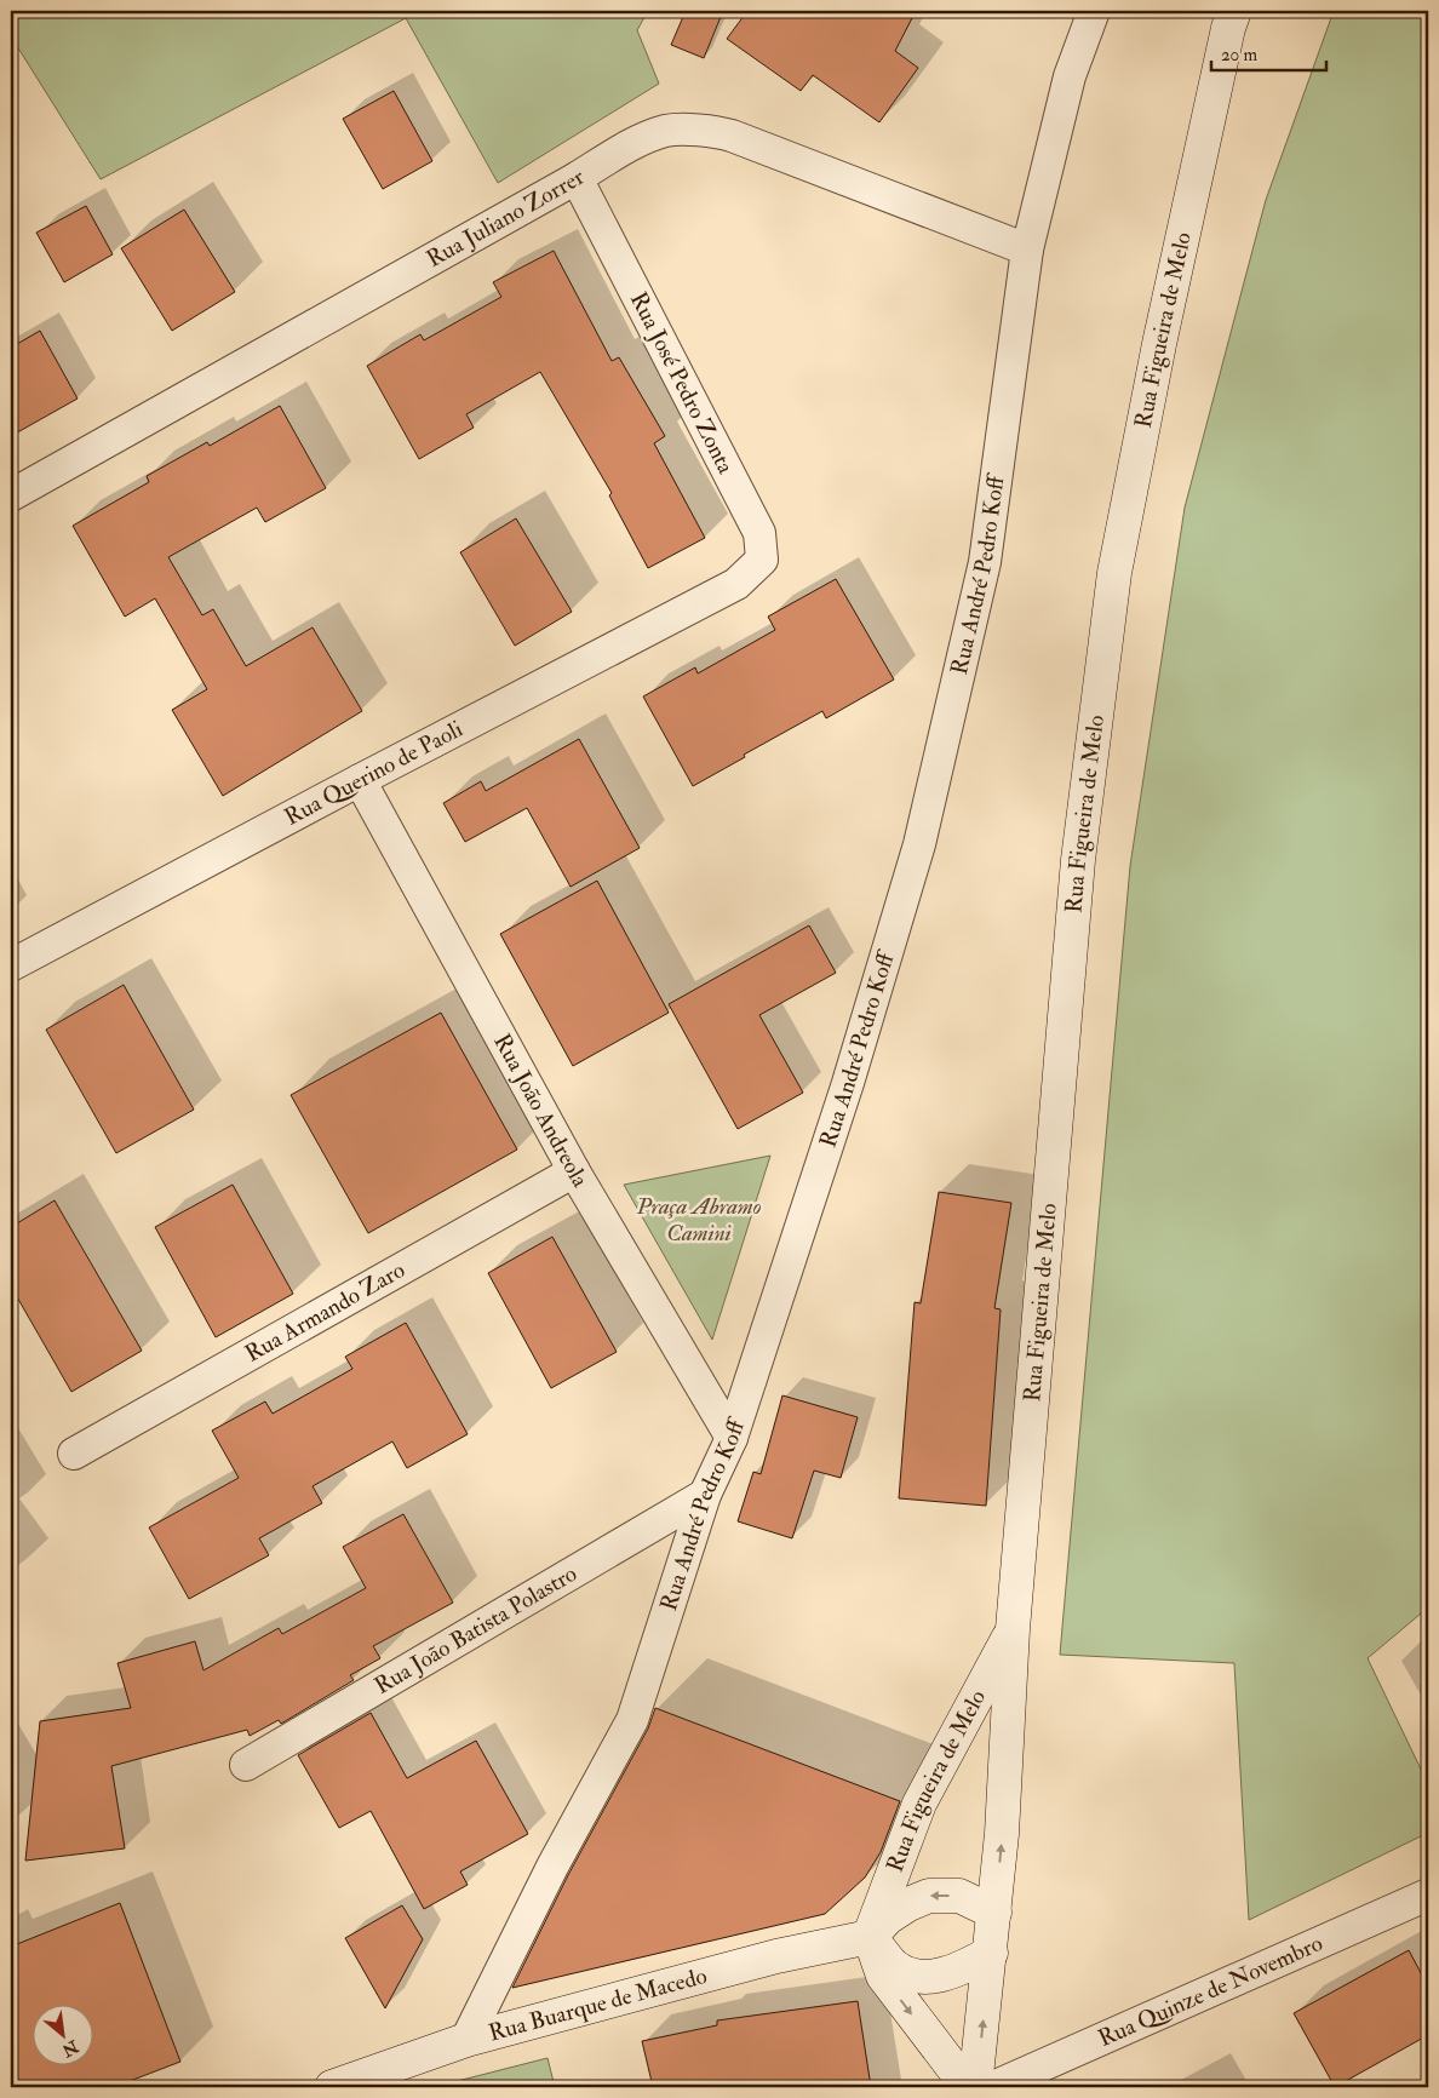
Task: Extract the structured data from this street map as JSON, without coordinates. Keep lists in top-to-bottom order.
{
  "streets": {
    "main road": ["Rua Figueira de Melo", "Rua Buarque de Macedo"],
    "street": [
      "Rua Juliano Zorrer",
      "Rua José Pedro Zonta",
      "Rua André Pedro Koff",
      "Rua Querino de Paoli",
      "Rua João Andreola",
      "Rua Armando Zaro",
      "Rua João Batista Polastro",
      "Rua Quinze de Novembro"
    ]
  },
  "crossings": [
    ["Rua Juliano Zorrer", "Rua José Pedro Zonta"],
    ["Rua Juliano Zorrer", "Rua André Pedro Koff"],
    ["Rua Figueira de Melo", "Rua Buarque de Macedo"],
    ["Rua José Pedro Zonta", "Rua Querino de Paoli"],
    ["Rua André Pedro Koff", "Rua João Andreola"],
    ["Rua André Pedro Koff", "Rua João Batista Polastro"],
    ["Rua André Pedro Koff", "Rua Buarque de Macedo"],
    ["Rua Querino de Paoli", "Rua João Andreola"],
    ["Rua João Andreola", "Rua Armando Zaro"]
  ],
  "parks": ["Praça Abramo Camini"],
  "scale_bar": "20 m",
  "north": "bottom right"
}
